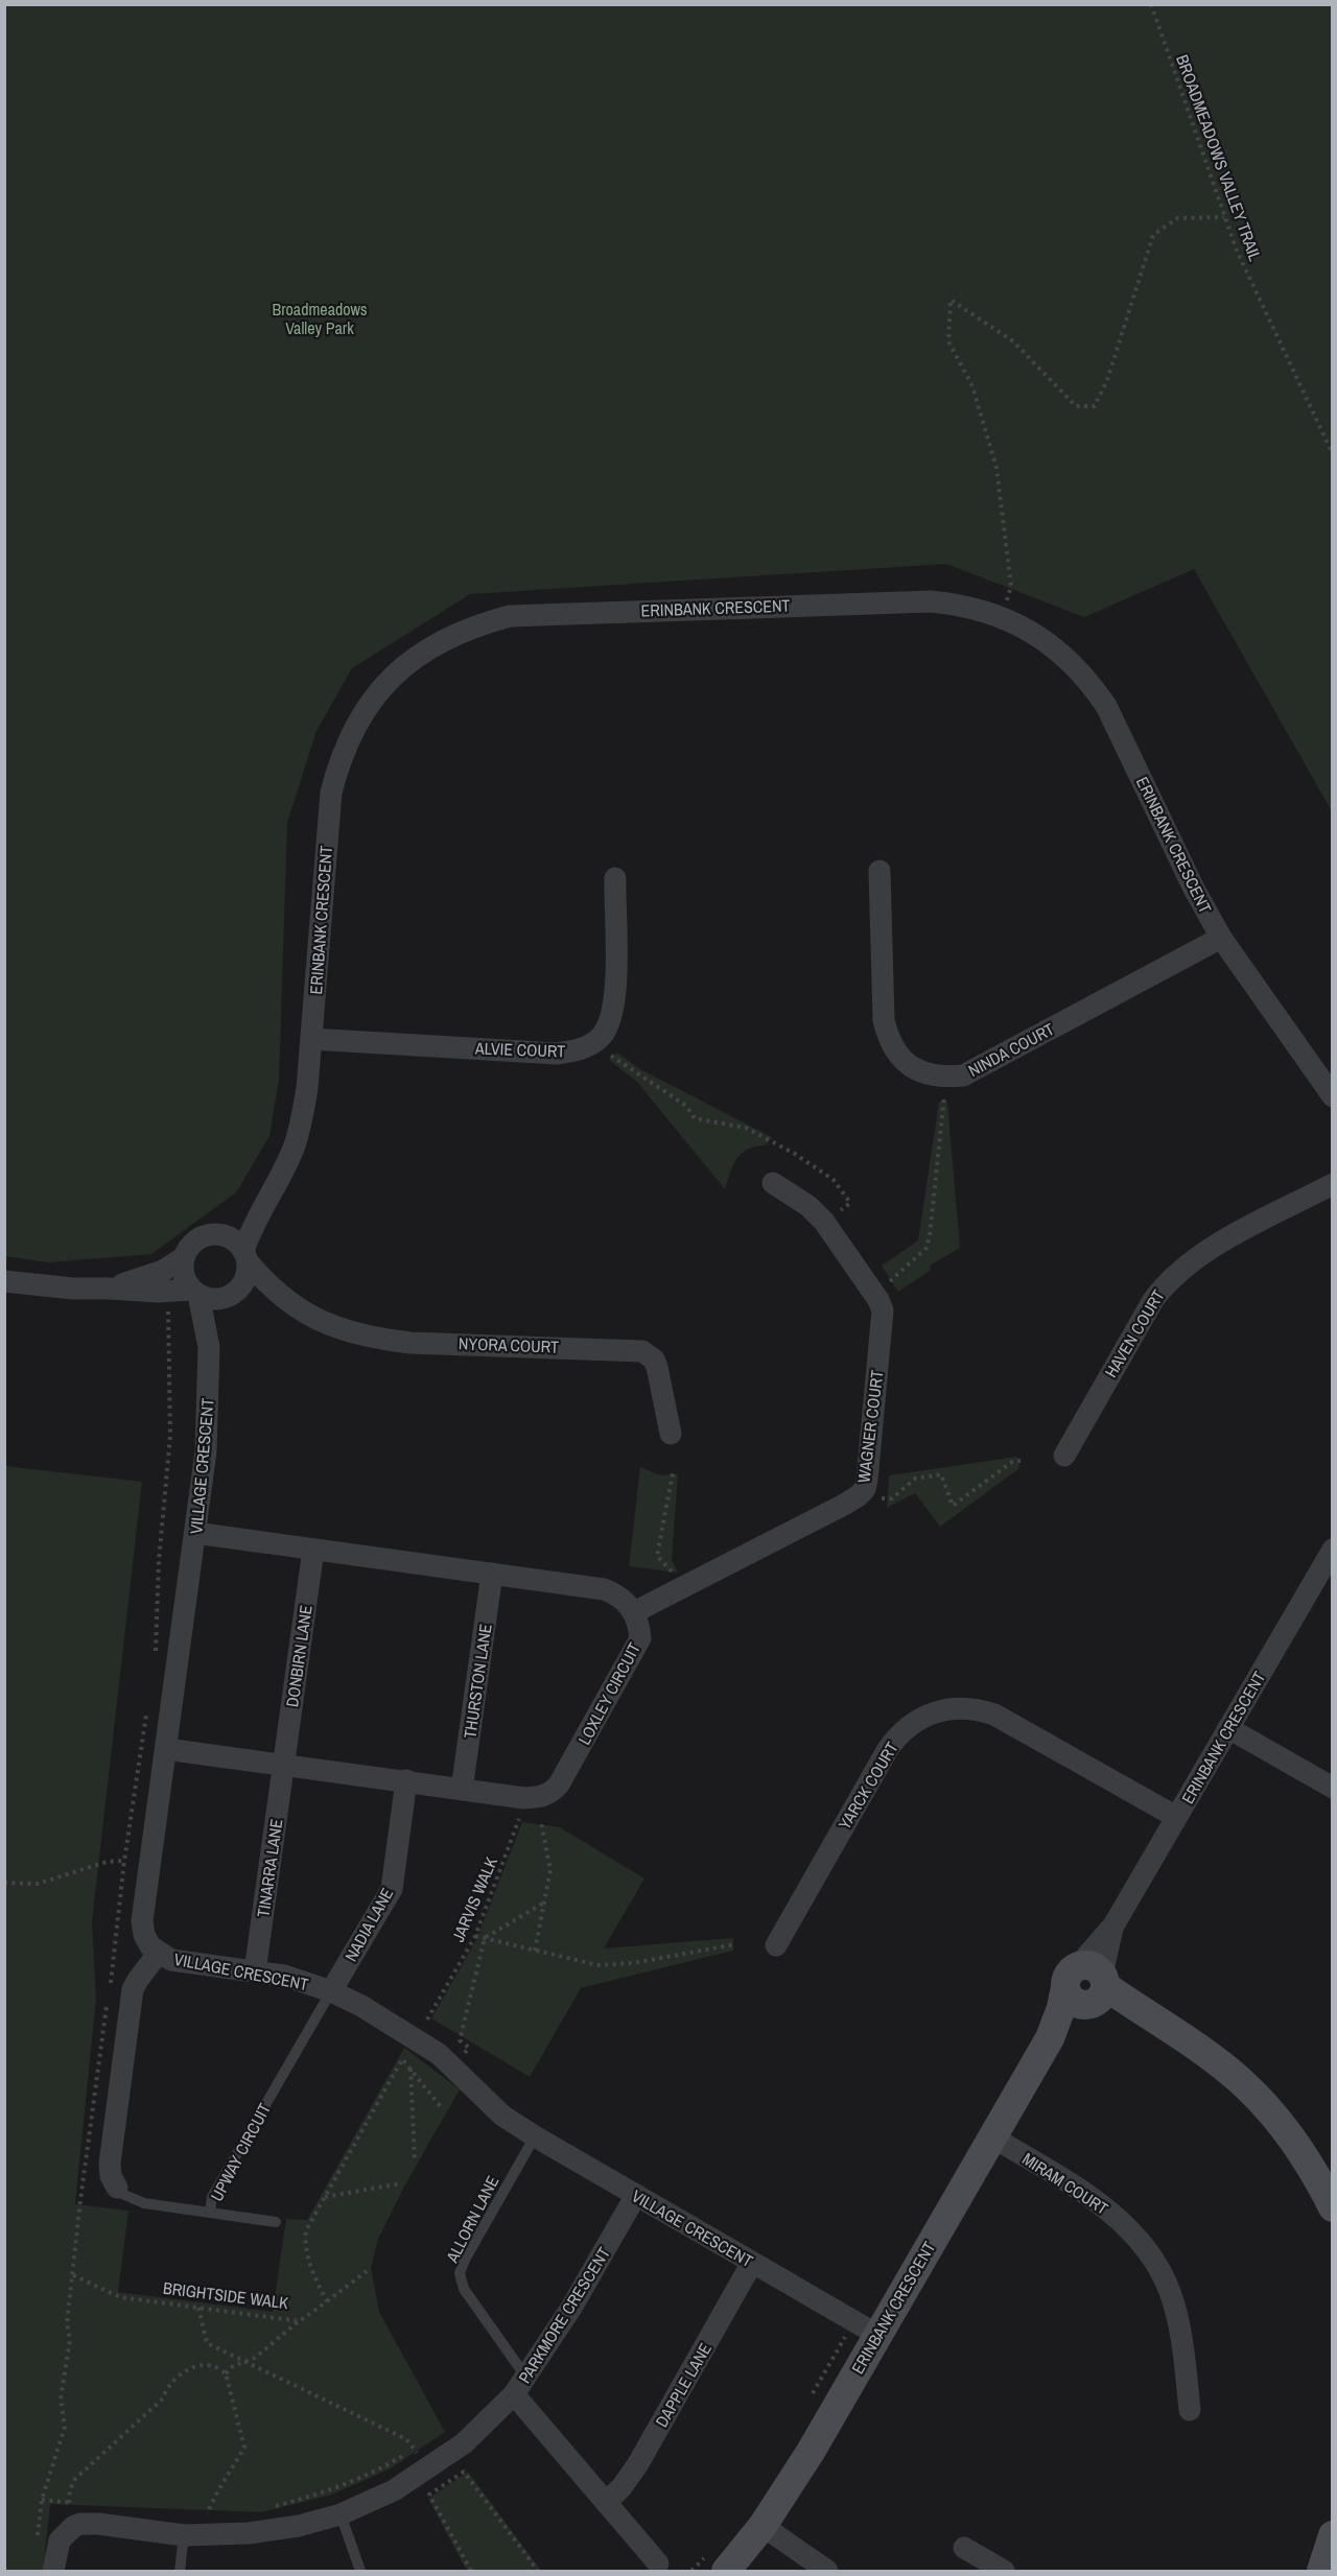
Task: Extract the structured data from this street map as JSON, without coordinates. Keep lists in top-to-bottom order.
{
  "streets": {
    "street": [
      "ERINBANK CRESCENT",
      "ALVIE COURT",
      "NINDA COURT",
      "HAVEN COURT",
      "NYORA COURT",
      "WAGNER COURT",
      "VILLAGE CRESCENT",
      "DONBIRN LANE",
      "THURSTON LANE",
      "LOXLEY CIRCUIT",
      "YARCK COURT",
      "TINARRA LANE",
      "NADIA LANE",
      "UPWAY CIRCUIT",
      "MIRAM COURT",
      "PARKMORE CRESCENT",
      "DAPPLE LANE"
    ],
    "lane": ["ALLORN LANE"],
    "path": ["BROADMEADOWS VALLEY TRAIL", "JARVIS WALK", "BRIGHTSIDE WALK"]
  },
  "crossings": [
    ["ERINBANK CRESCENT", "ALVIE COURT"],
    ["ERINBANK CRESCENT", "NINDA COURT"],
    ["ERINBANK CRESCENT", "NYORA COURT"],
    ["ERINBANK CRESCENT", "VILLAGE CRESCENT"],
    ["ERINBANK CRESCENT", "YARCK COURT"],
    ["ERINBANK CRESCENT", "MIRAM COURT"],
    ["NYORA COURT", "VILLAGE CRESCENT"],
    ["WAGNER COURT", "LOXLEY CIRCUIT"],
    ["VILLAGE CRESCENT", "LOXLEY CIRCUIT"],
    ["VILLAGE CRESCENT", "TINARRA LANE"],
    ["VILLAGE CRESCENT", "NADIA LANE"],
    ["VILLAGE CRESCENT", "UPWAY CIRCUIT"],
    ["VILLAGE CRESCENT", "ALLORN LANE"],
    ["VILLAGE CRESCENT", "PARKMORE CRESCENT"],
    ["VILLAGE CRESCENT", "DAPPLE LANE"],
    ["DONBIRN LANE", "LOXLEY CIRCUIT"],
    ["DONBIRN LANE", "TINARRA LANE"],
    ["THURSTON LANE", "LOXLEY CIRCUIT"],
    ["LOXLEY CIRCUIT", "TINARRA LANE"],
    ["LOXLEY CIRCUIT", "NADIA LANE"],
    ["NADIA LANE", "UPWAY CIRCUIT"],
    ["ALLORN LANE", "PARKMORE CRESCENT"]
  ],
  "parks": ["Broadmeadows Valley Park"]
}
